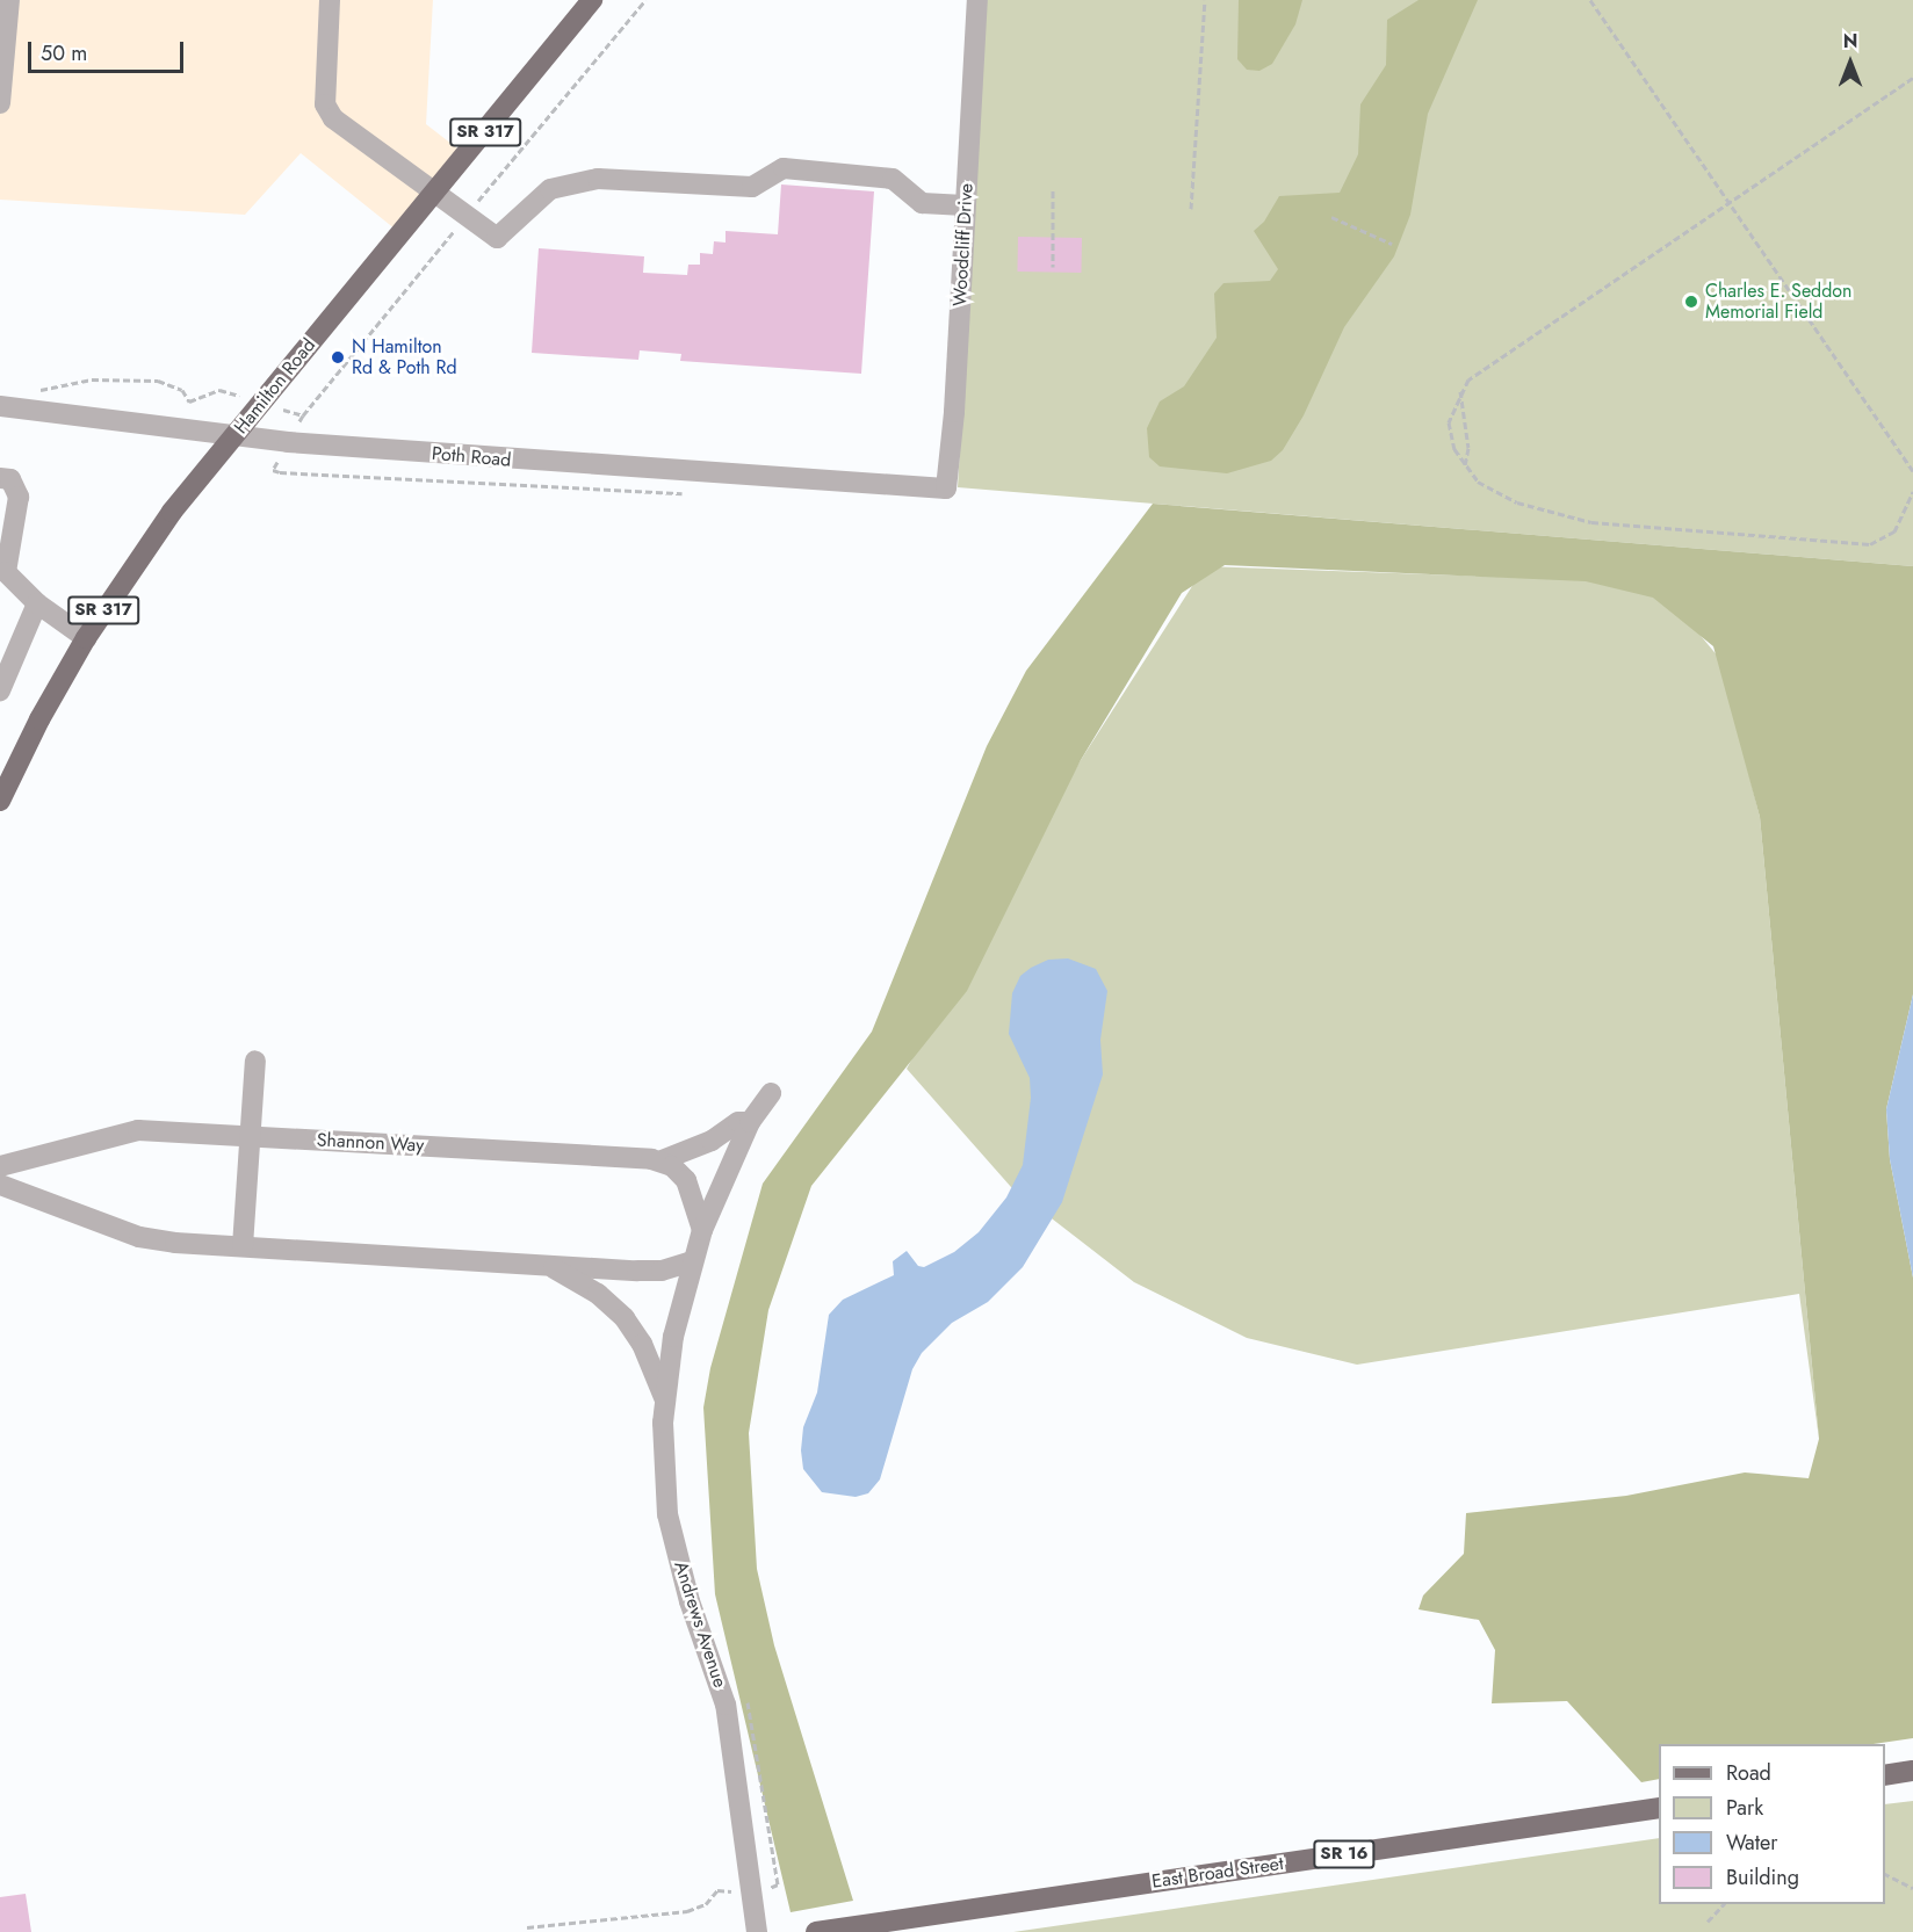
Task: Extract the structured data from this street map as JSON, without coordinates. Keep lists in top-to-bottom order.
{
  "streets": {
    "main road": [
      "SR 317",
      "Hamilton Road",
      "SR 16",
      "East Broad Street"
    ],
    "street": [
      "Woodcliff Drive",
      "Poth Road",
      "Shannon Way",
      "Andrews Avenue"
    ]
  },
  "crossings": [
    ["Woodcliff Drive", "Poth Road"],
    ["Hamilton Road", "Poth Road"]
  ],
  "places": ["Charles E. Seddon Memorial Field", "N Hamilton Rd & Poth Rd"],
  "legend": [
    "Road",
    "Park",
    "Water",
    "Building"
  ],
  "scale_bar": "50 m",
  "north": "top"
}
